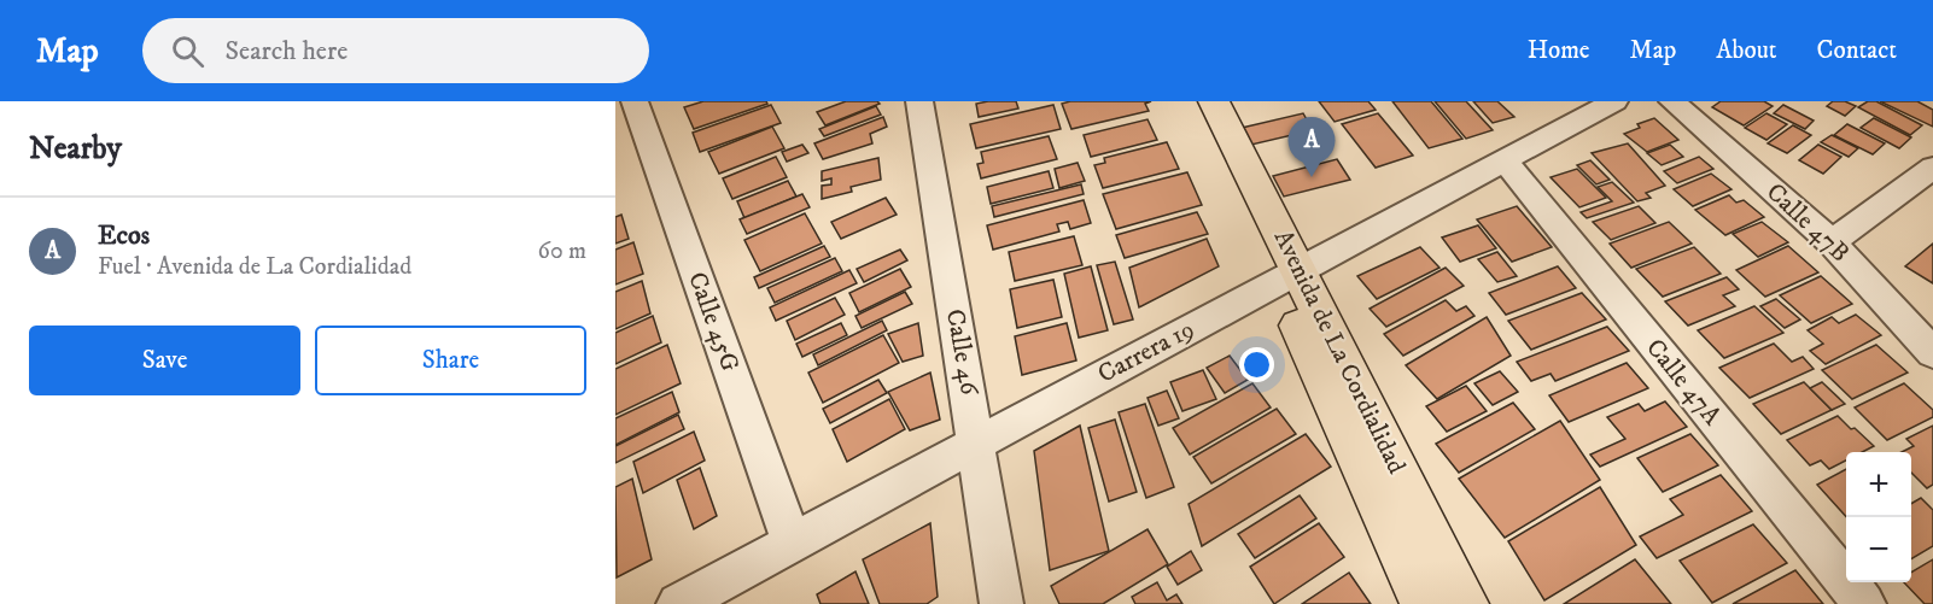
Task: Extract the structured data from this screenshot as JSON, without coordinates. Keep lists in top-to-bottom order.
{
  "streets": {
    "main road": ["Avenida de La Cordialidad"],
    "street": [
      "Calle 47B",
      "Calle 45G",
      "Calle 46",
      "Carrera 19",
      "Calle 47A"
    ]
  },
  "crossings": [
    ["Calle 45G", "Carrera 19"],
    ["Calle 46", "Carrera 19"],
    ["Carrera 19", "Avenida de La Cordialidad"],
    ["Carrera 19", "Calle 47A"]
  ],
  "page": {
    "header": "Map",
    "search": "Search here",
    "nav": [
      "Home",
      "Map",
      "About",
      "Contact"
    ],
    "heading": "Nearby",
    "pins": "A",
    "list": [
      {
        "mark": "A",
        "name": "Ecos",
        "note": "Fuel · Avenida de La Cordialidad",
        "value": "60 m"
      }
    ],
    "buttons": ["Save", "Share"],
    "map_buttons": ["+", "−"]
  }
}
